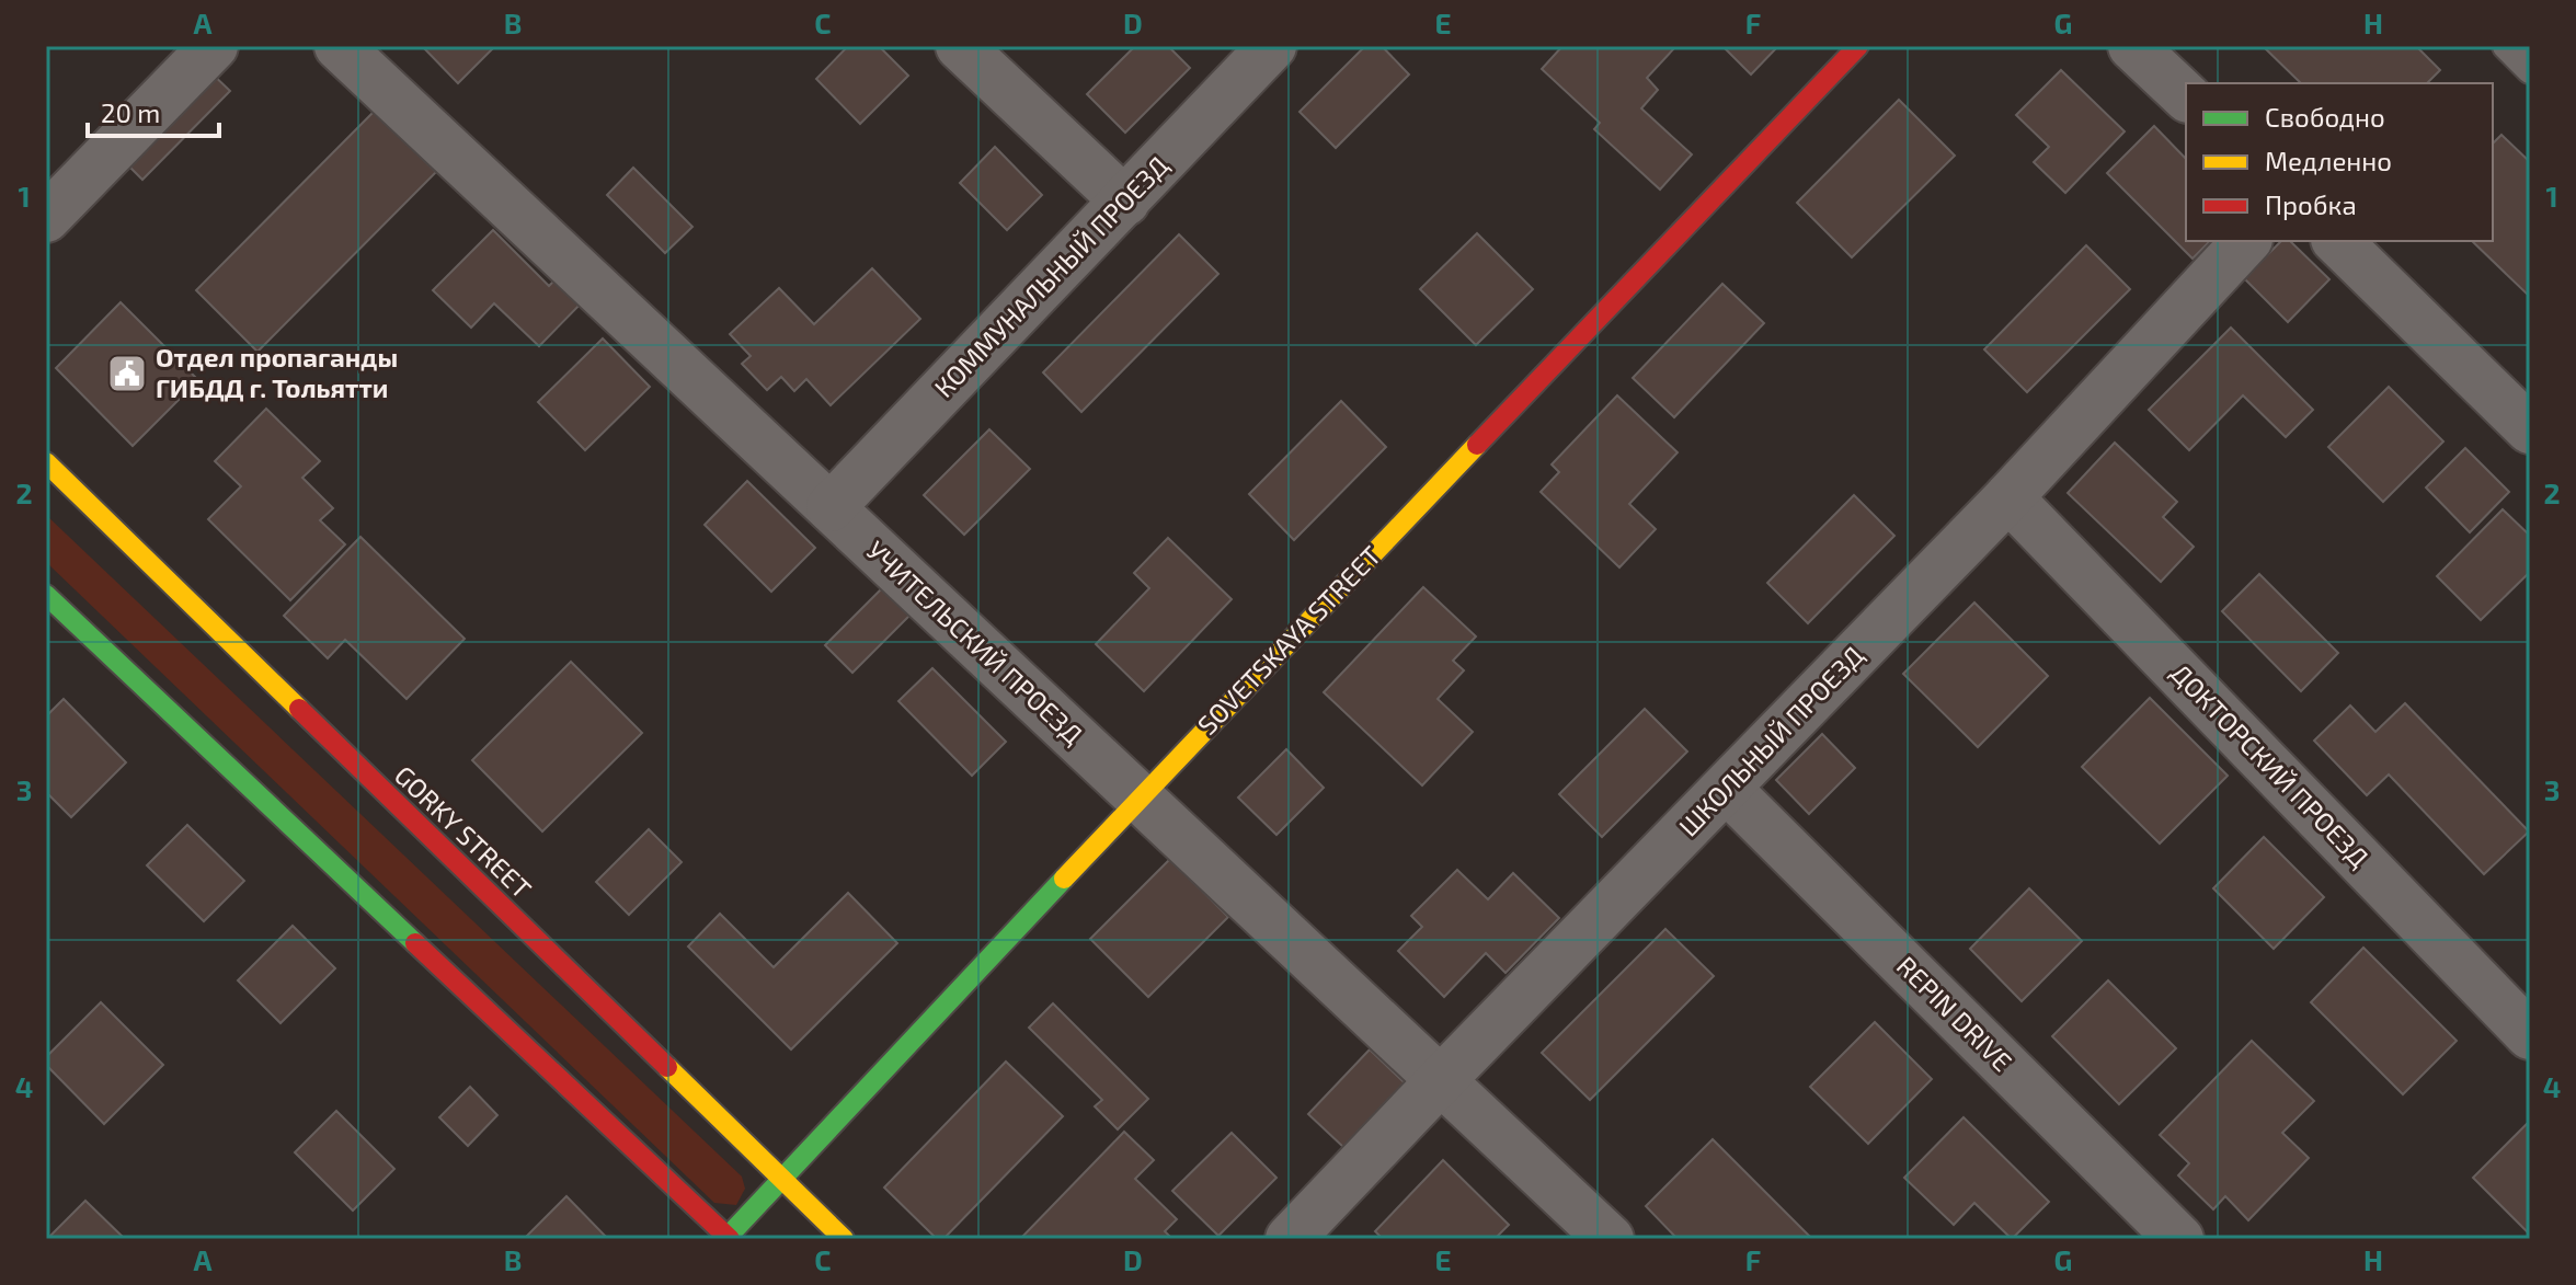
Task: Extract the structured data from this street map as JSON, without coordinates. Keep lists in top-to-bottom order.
{
  "streets": {
    "main road": ["SOVETSKAYA STREET", "GORKY STREET"],
    "street": [
      "КОММУНАЛЬНЫЙ ПРОЕЗД",
      "УЧИТЕЛЬСКИЙ ПРОЕЗД",
      "ШКОЛЬНЫЙ ПРОЕЗД",
      "ДОКТОРСКИЙ ПРОЕЗД",
      "REPIN DRIVE"
    ]
  },
  "crossings": [
    ["КОММУНАЛЬНЫЙ ПРОЕЗД", "УЧИТЕЛЬСКИЙ ПРОЕЗД"],
    ["SOVETSKAYA STREET", "УЧИТЕЛЬСКИЙ ПРОЕЗД"],
    ["SOVETSKAYA STREET", "GORKY STREET"],
    ["УЧИТЕЛЬСКИЙ ПРОЕЗД", "ШКОЛЬНЫЙ ПРОЕЗД"],
    ["ШКОЛЬНЫЙ ПРОЕЗД", "ДОКТОРСКИЙ ПРОЕЗД"],
    ["ШКОЛЬНЫЙ ПРОЕЗД", "REPIN DRIVE"]
  ],
  "places": {
    "public building": ["Отдел пропаганды ГИБДД г. Тольятти"]
  },
  "legend": ["Свободно", "Медленно", "Пробка"],
  "scale_bar": "20 m",
  "grid": {
    "columns": [
      "A",
      "B",
      "C",
      "D",
      "E",
      "F",
      "G",
      "H"
    ],
    "rows": [
      "1",
      "2",
      "3",
      "4"
    ]
  }
}
